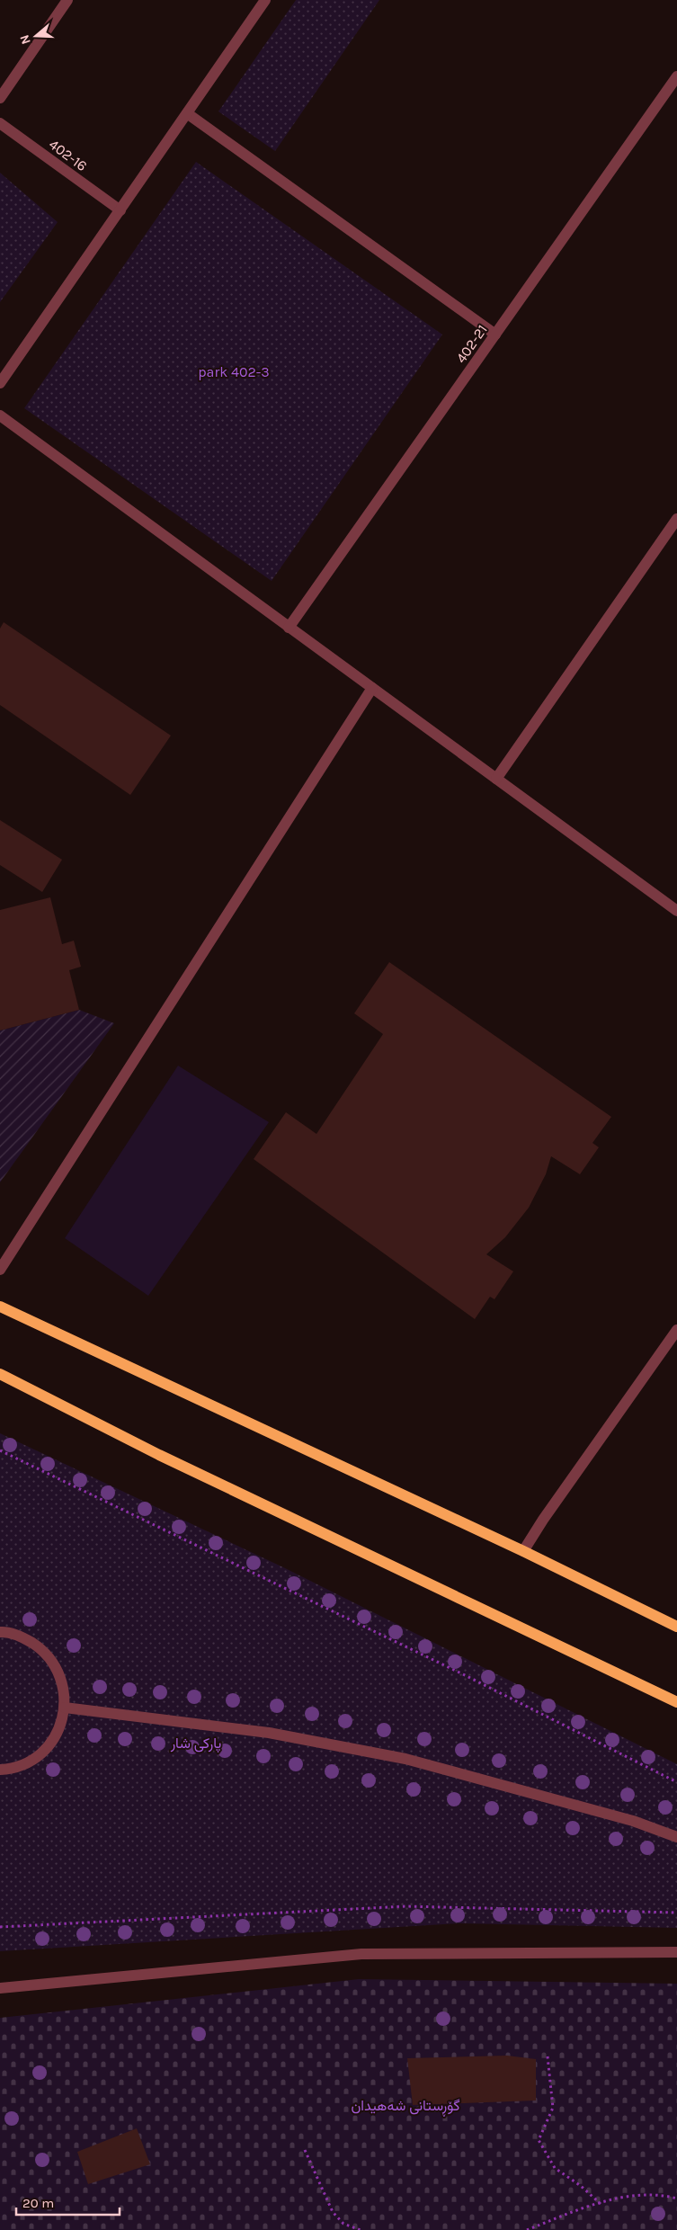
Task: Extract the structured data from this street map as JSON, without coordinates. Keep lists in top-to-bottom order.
{
  "streets": {
    "street": ["402-16", "402-21"]
  },
  "parks": ["park 402-3", "پارکی شار", "گۆڕستانی شەهیدان"],
  "scale_bar": "20 m",
  "north": "left"
}
